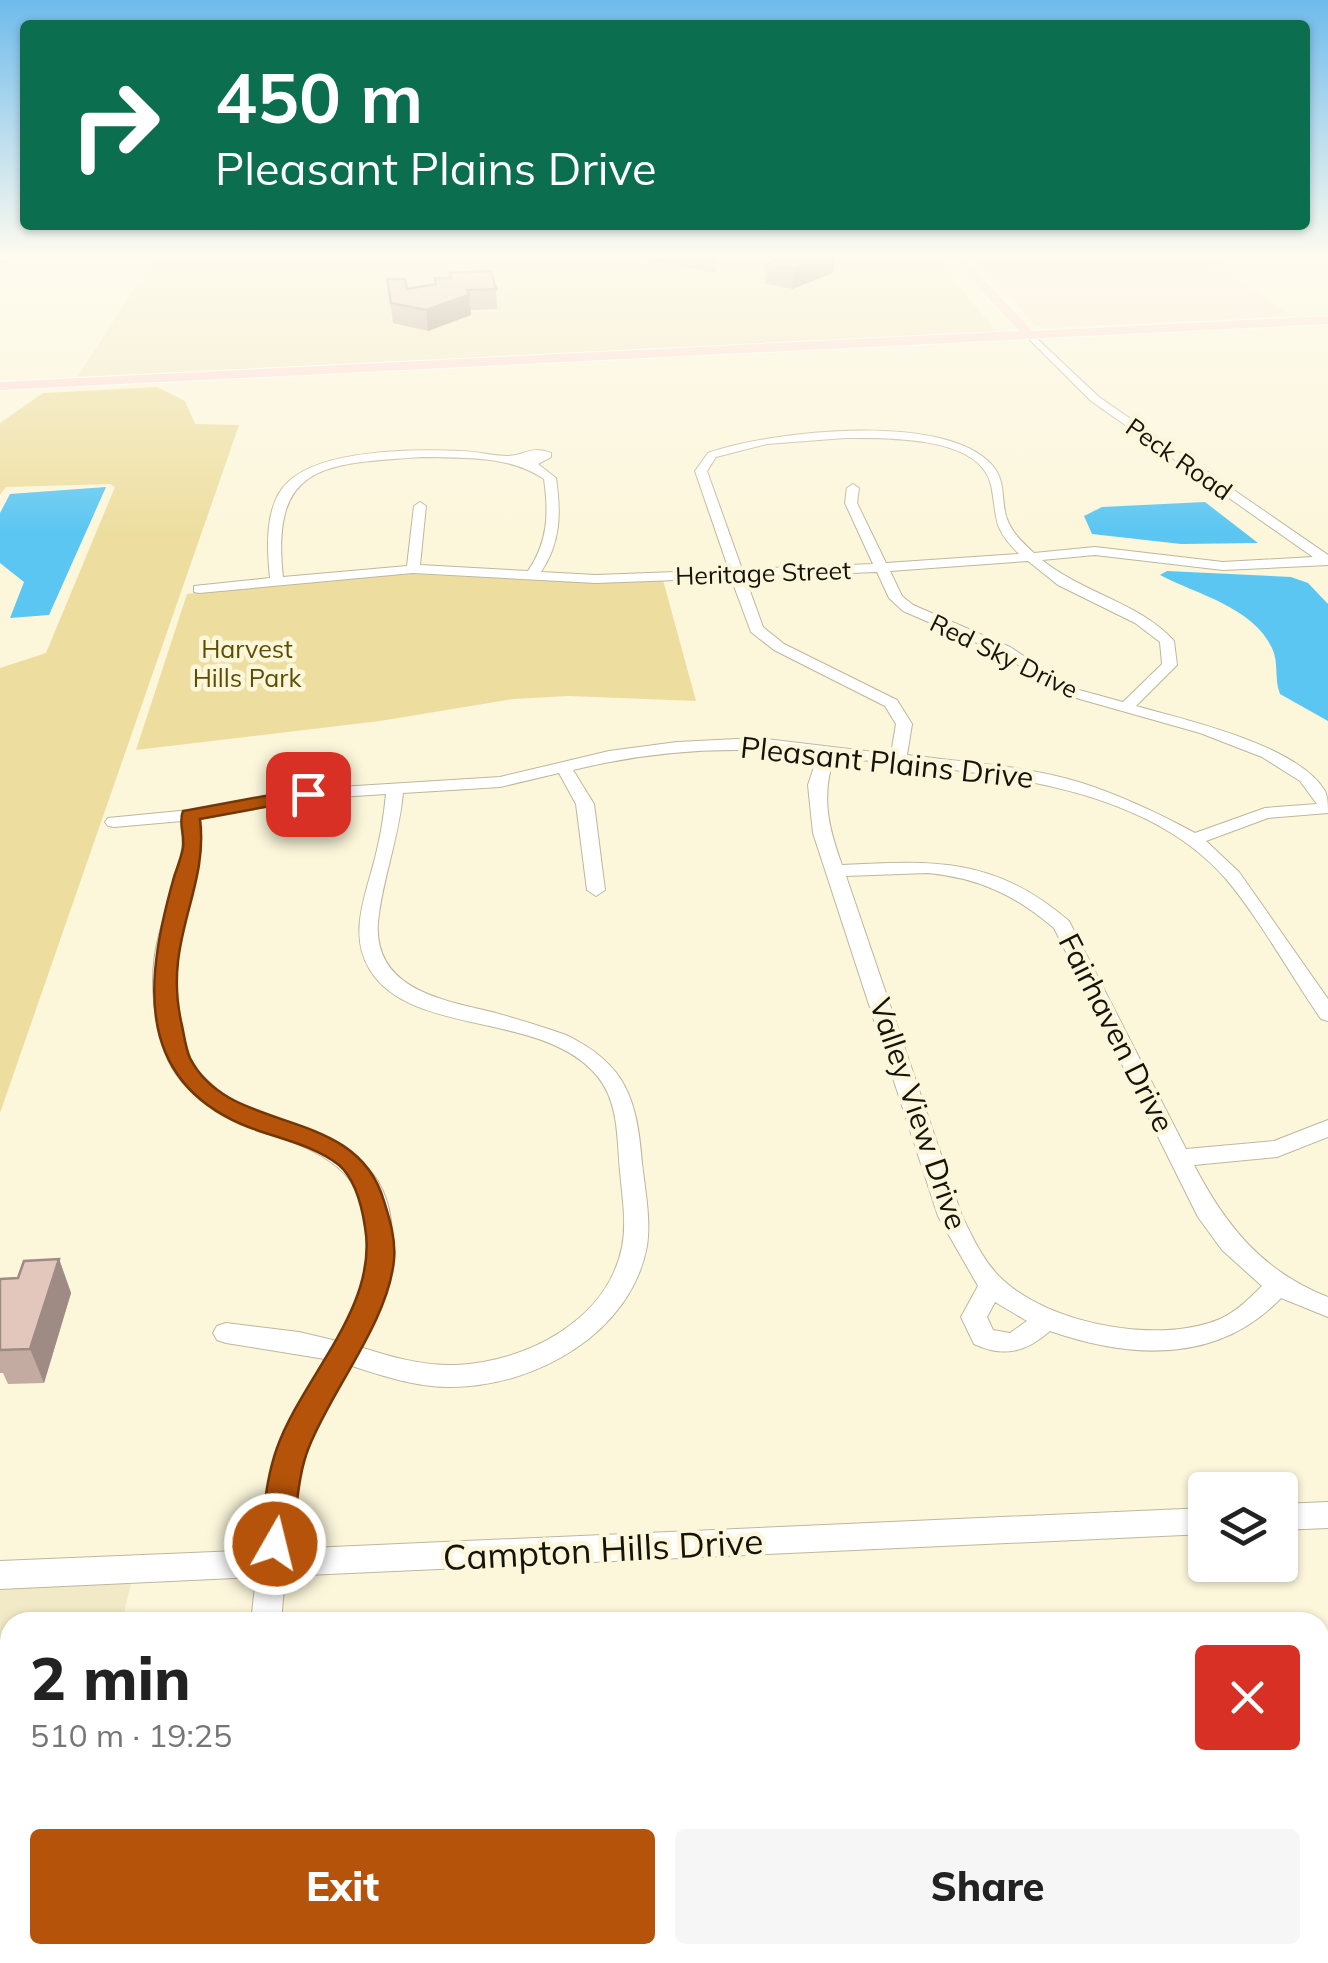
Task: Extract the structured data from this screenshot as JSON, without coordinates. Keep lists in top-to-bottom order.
{
  "streets": {
    "street": [
      "Peck Road",
      "Heritage Street",
      "Red Sky Drive",
      "Pleasant Plains Drive",
      "Fairhaven Drive",
      "Valley View Drive",
      "Campton Hills Drive"
    ]
  },
  "crossings": [
    ["Peck Road", "Heritage Street"],
    ["Heritage Street", "Red Sky Drive"],
    ["Pleasant Plains Drive", "Valley View Drive"],
    ["Fairhaven Drive", "Valley View Drive"]
  ],
  "parks": ["Harvest Hills Park"],
  "page": {
    "turn": ["450 m", "Pleasant Plains Drive"],
    "heading": ["2 min", "510 m · 19:25"],
    "buttons": ["Exit", "Share"]
  }
}
